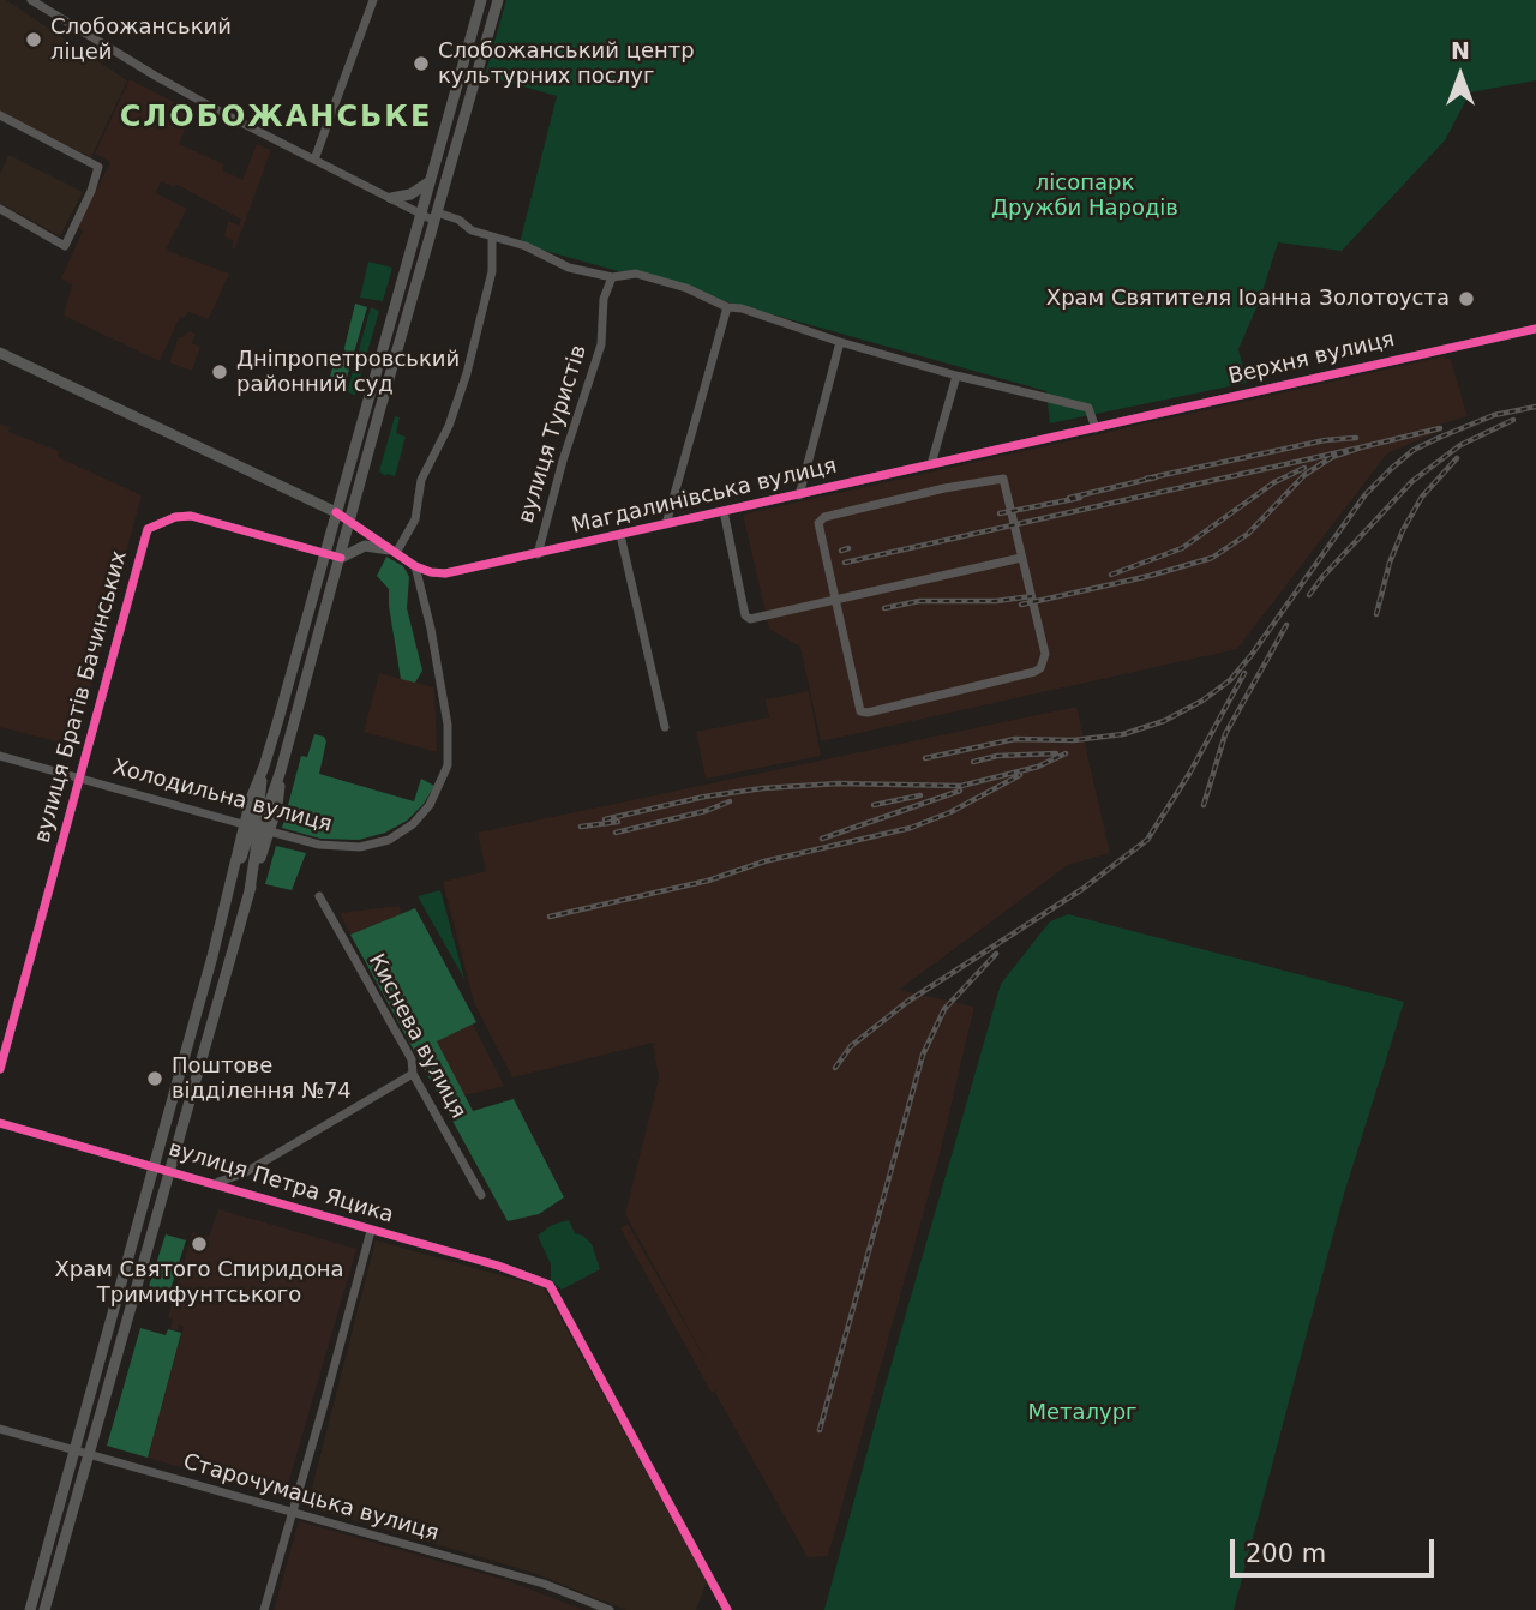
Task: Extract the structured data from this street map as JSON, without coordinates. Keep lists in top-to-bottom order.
{
  "streets": {
    "street": [
      "Верхня вулиця",
      "вулиця Туристів",
      "Магдалинівська вулиця",
      "вулиця Братів Бачинських",
      "Холодильна вулиця",
      "Киснева вулиця",
      "вулиця Петра Яцика",
      "Старочумацька вулиця"
    ]
  },
  "crossings": [
    ["Верхня вулиця", "Магдалинівська вулиця"],
    ["вулиця Туристів", "Магдалинівська вулиця"],
    ["Магдалинівська вулиця", "Холодильна вулиця"],
    ["вулиця Братів Бачинських", "Холодильна вулиця"]
  ],
  "districts": ["СЛОБОЖАНСЬКЕ"],
  "parks": ["лісопарк Дружби Народів", "Металург"],
  "places": [
    "Слобожанський ліцей",
    "Слобожанський центр культурних послуг",
    "Храм Святителя Іоанна Золотоуста",
    "Дніпропетровський районний суд",
    "Поштове відділення №74",
    "Храм Святого Спиридона Тримифунтського"
  ],
  "scale_bar": "200 m",
  "north": "top"
}
